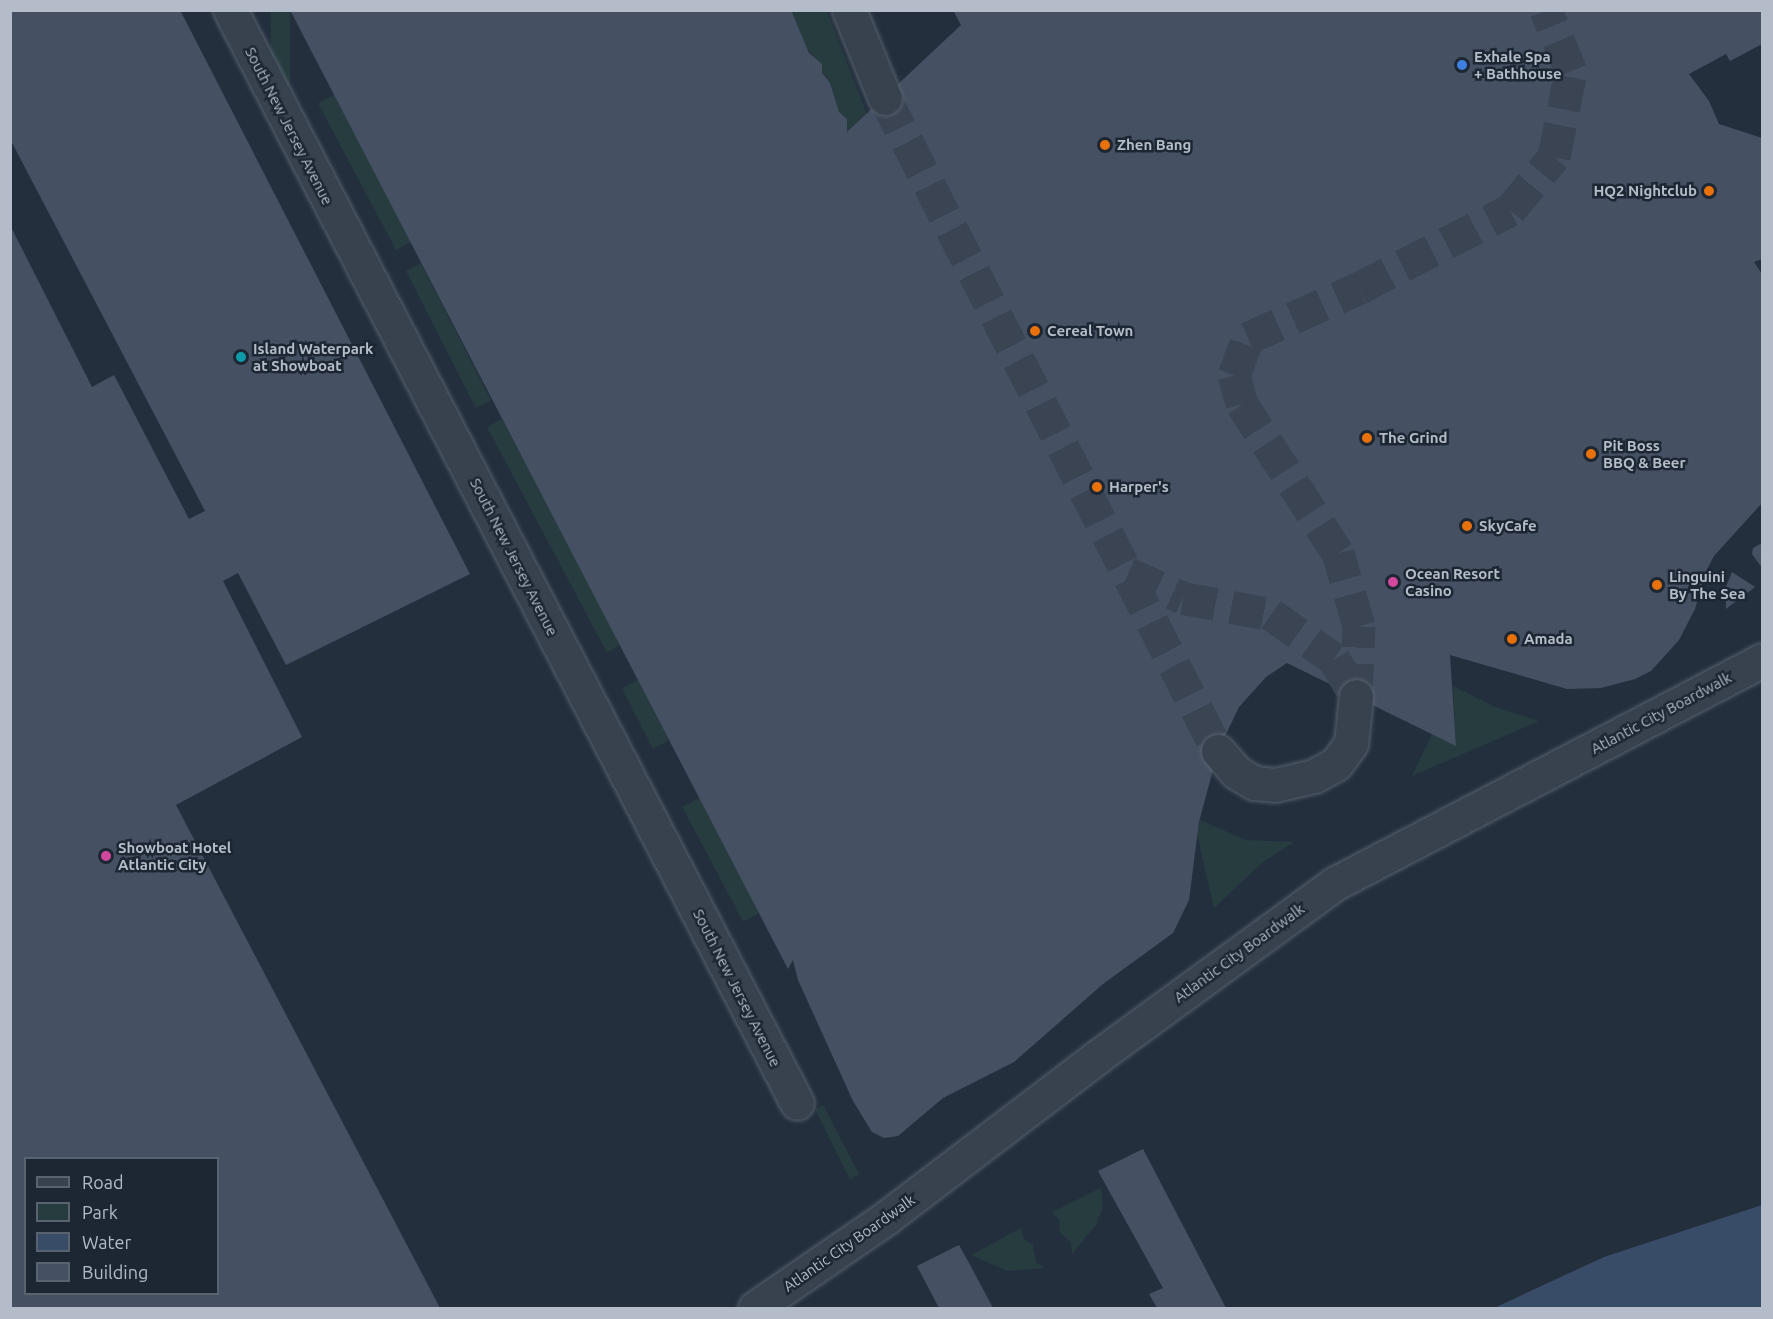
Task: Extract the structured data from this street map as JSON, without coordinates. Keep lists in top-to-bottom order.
{
  "streets": {
    "street": ["South New Jersey Avenue", "Atlantic City Boardwalk"]
  },
  "places": [
    "Exhale Spa + Bathhouse",
    "Zhen Bang",
    "HQ2 Nightclub",
    "Cereal Town",
    "Island Waterpark at Showboat",
    "The Grind",
    "Pit Boss BBQ & Beer",
    "Harper's",
    "SkyCafe",
    "Ocean Resort Casino",
    "Linguini By The Sea",
    "Amada",
    "Showboat Hotel Atlantic City"
  ],
  "legend": [
    "Road",
    "Park",
    "Water",
    "Building"
  ]
}
